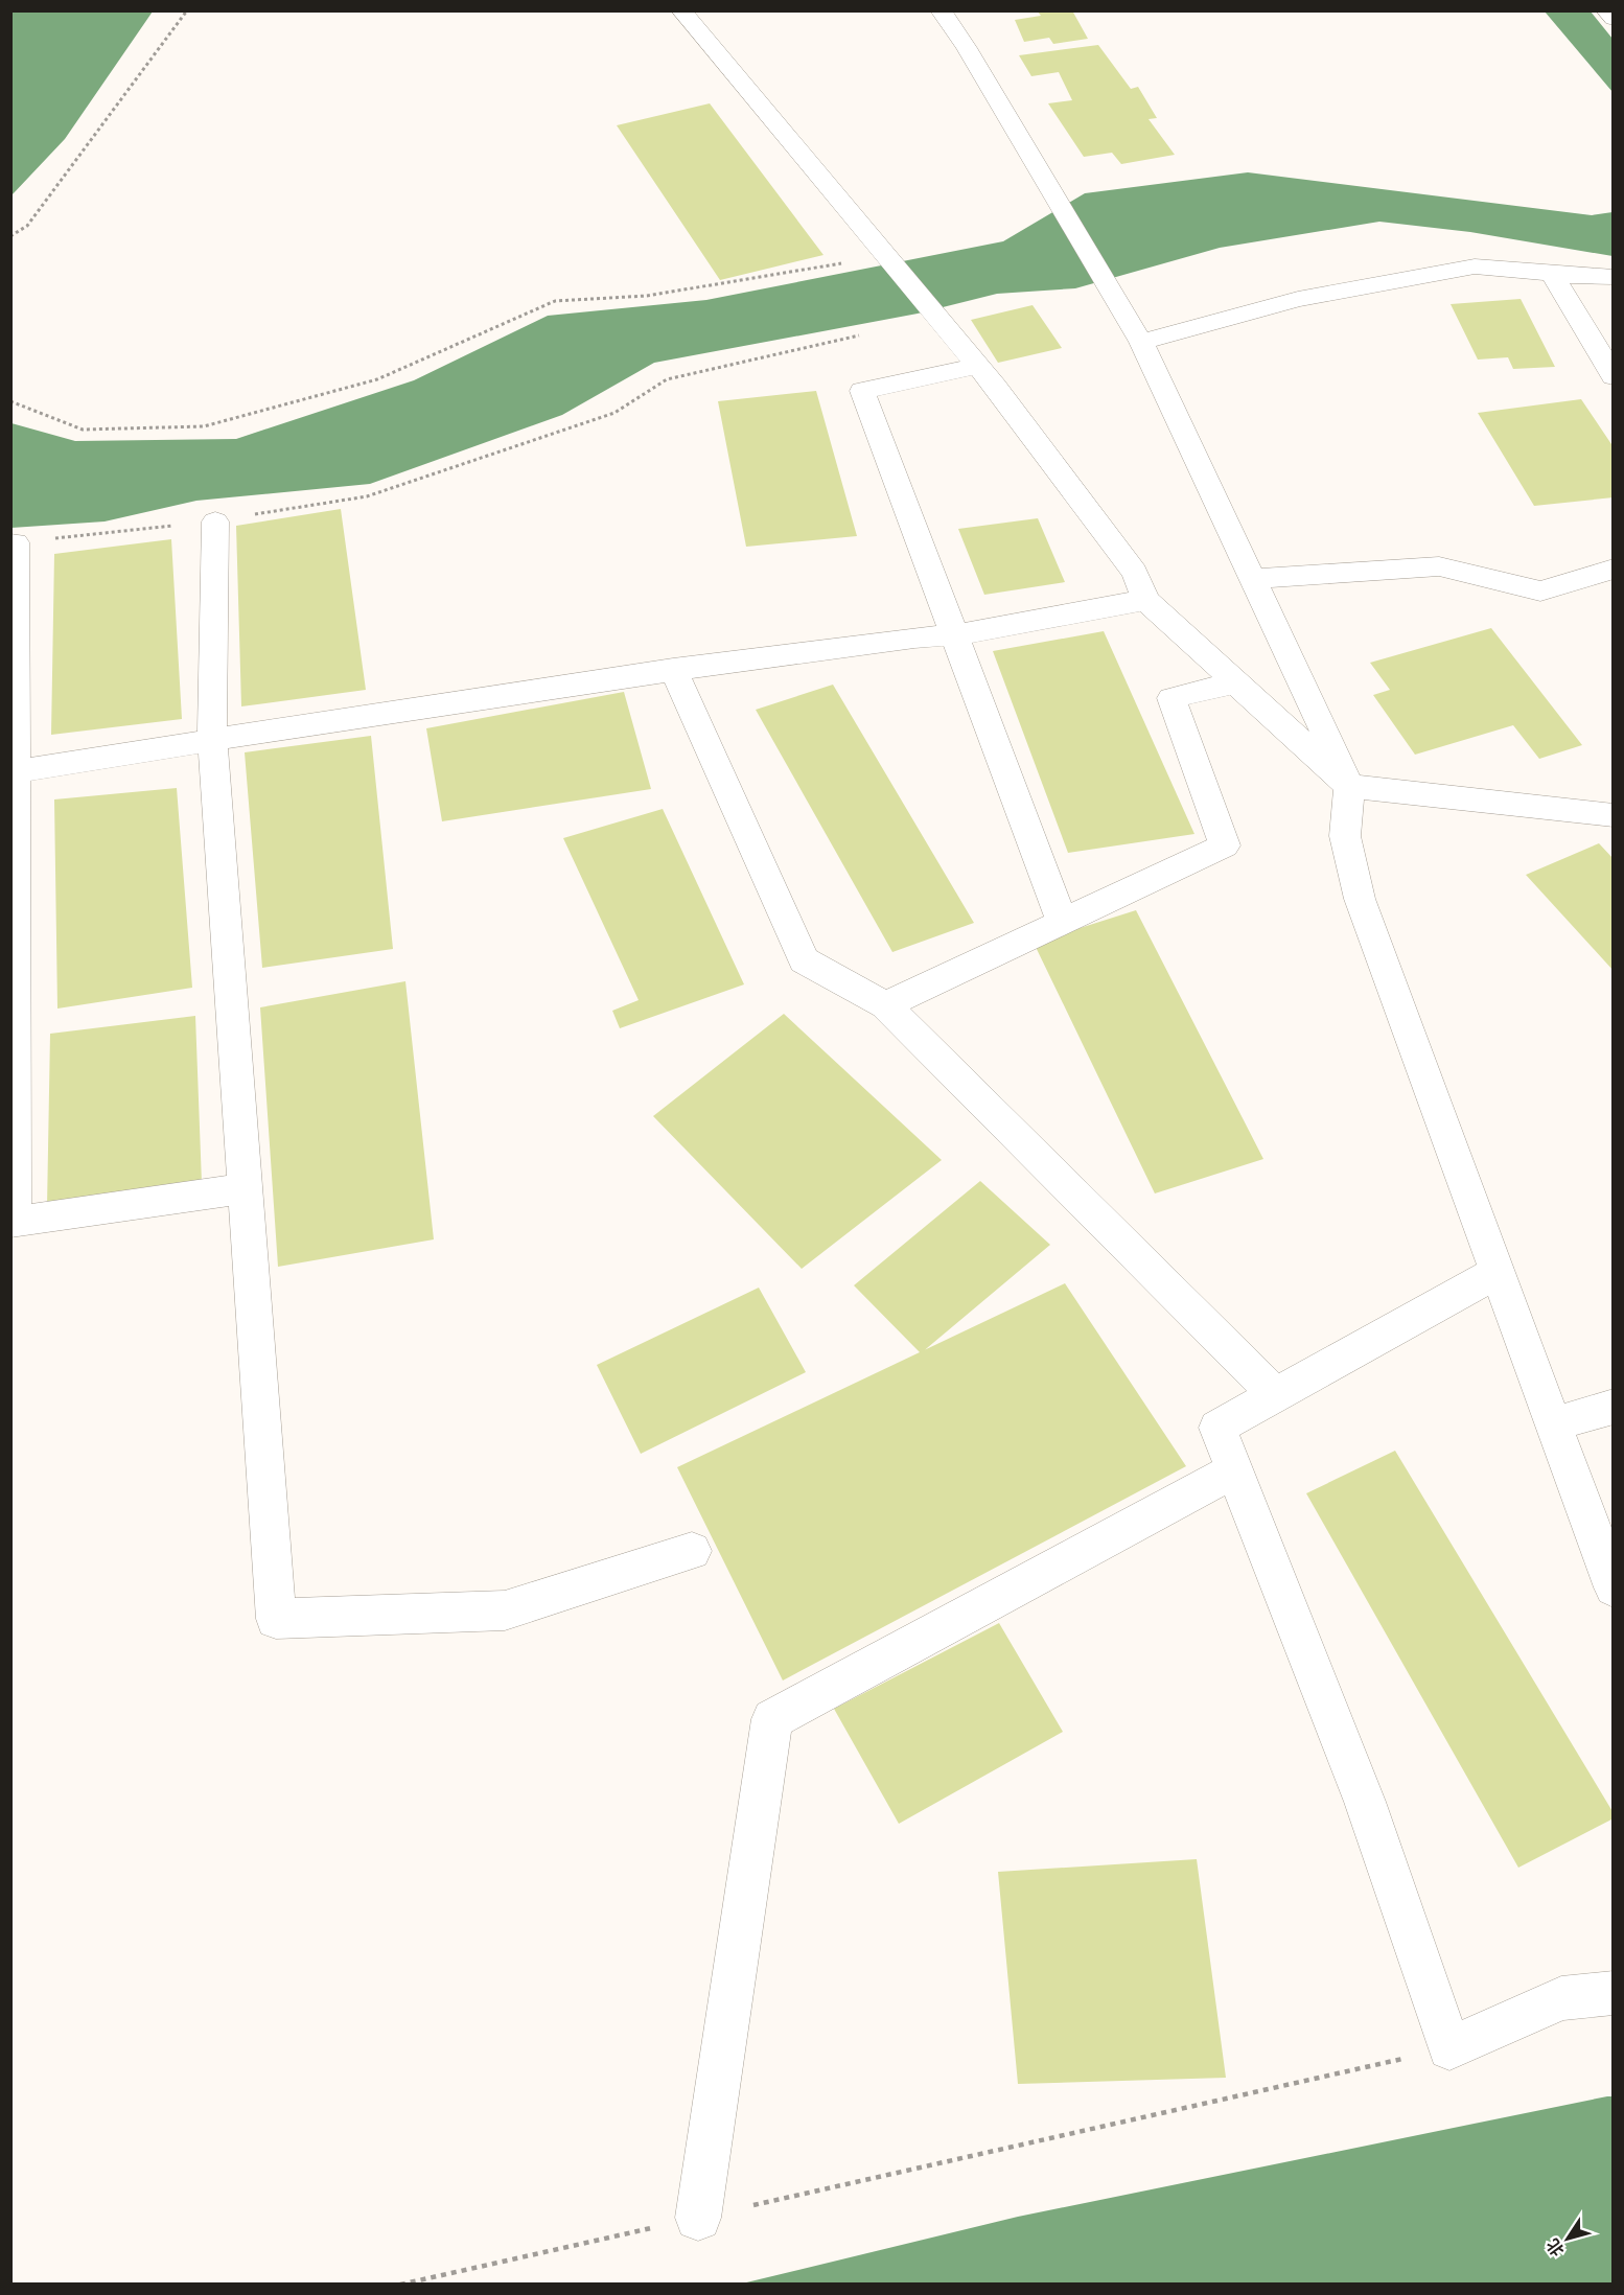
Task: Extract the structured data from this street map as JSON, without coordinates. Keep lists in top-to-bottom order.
{
  "north": "bottom left"
}
